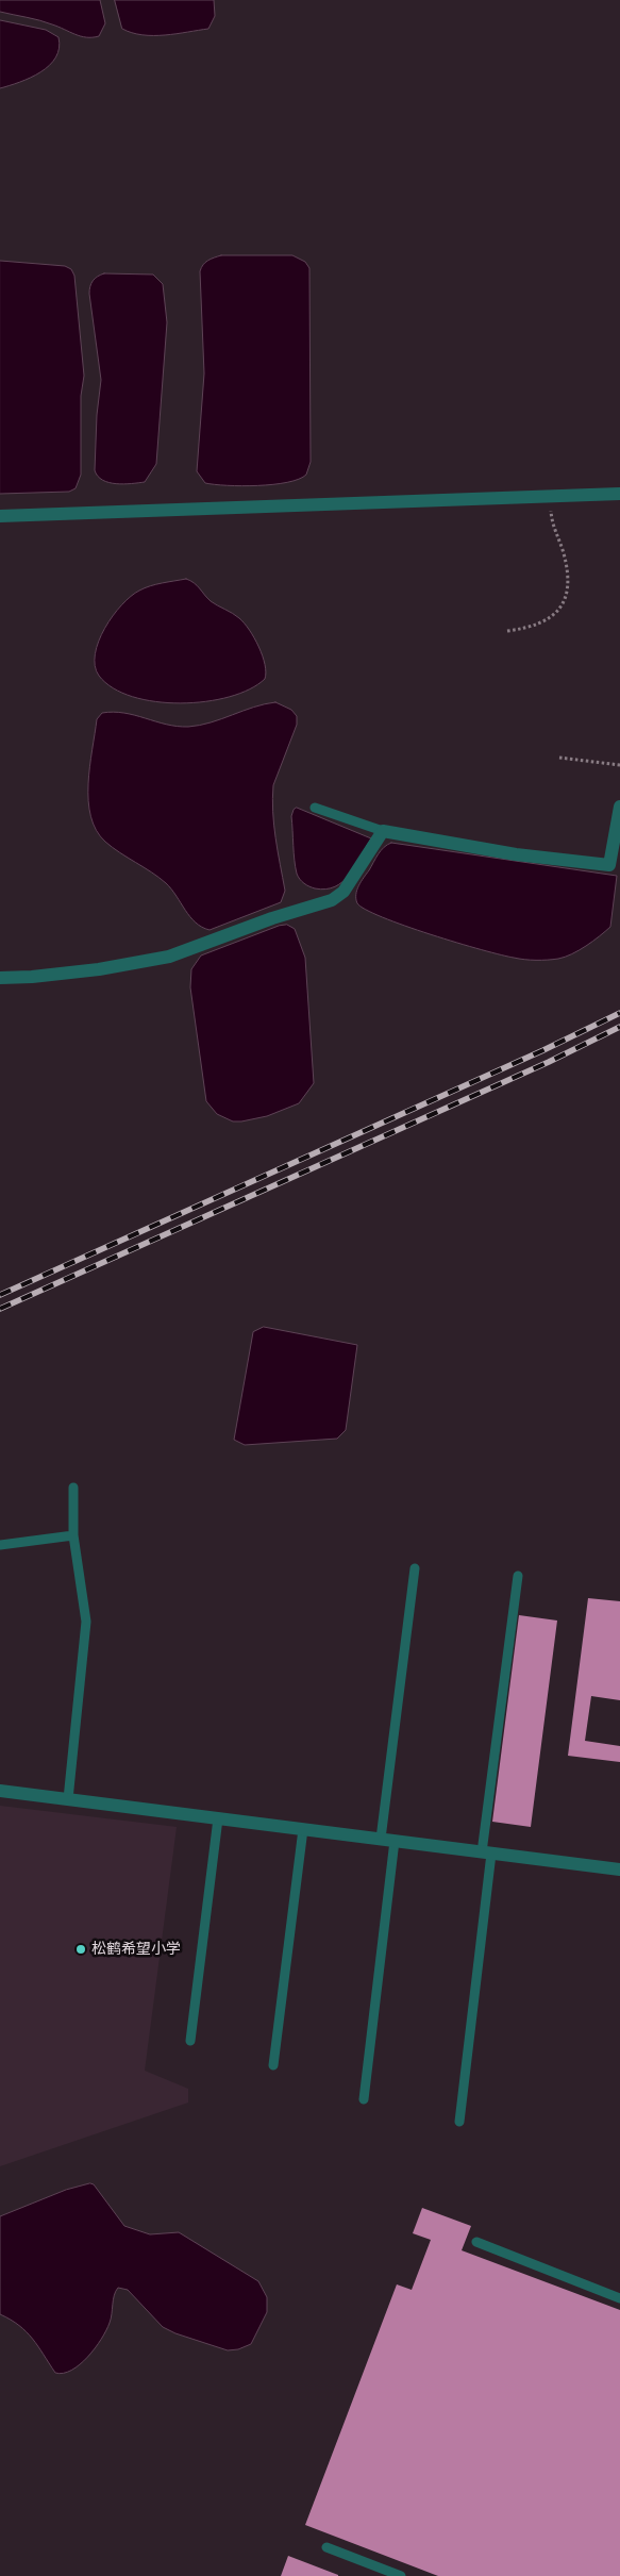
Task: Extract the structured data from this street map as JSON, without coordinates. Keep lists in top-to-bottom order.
{
  "places": ["松鹤希望小学"]
}
